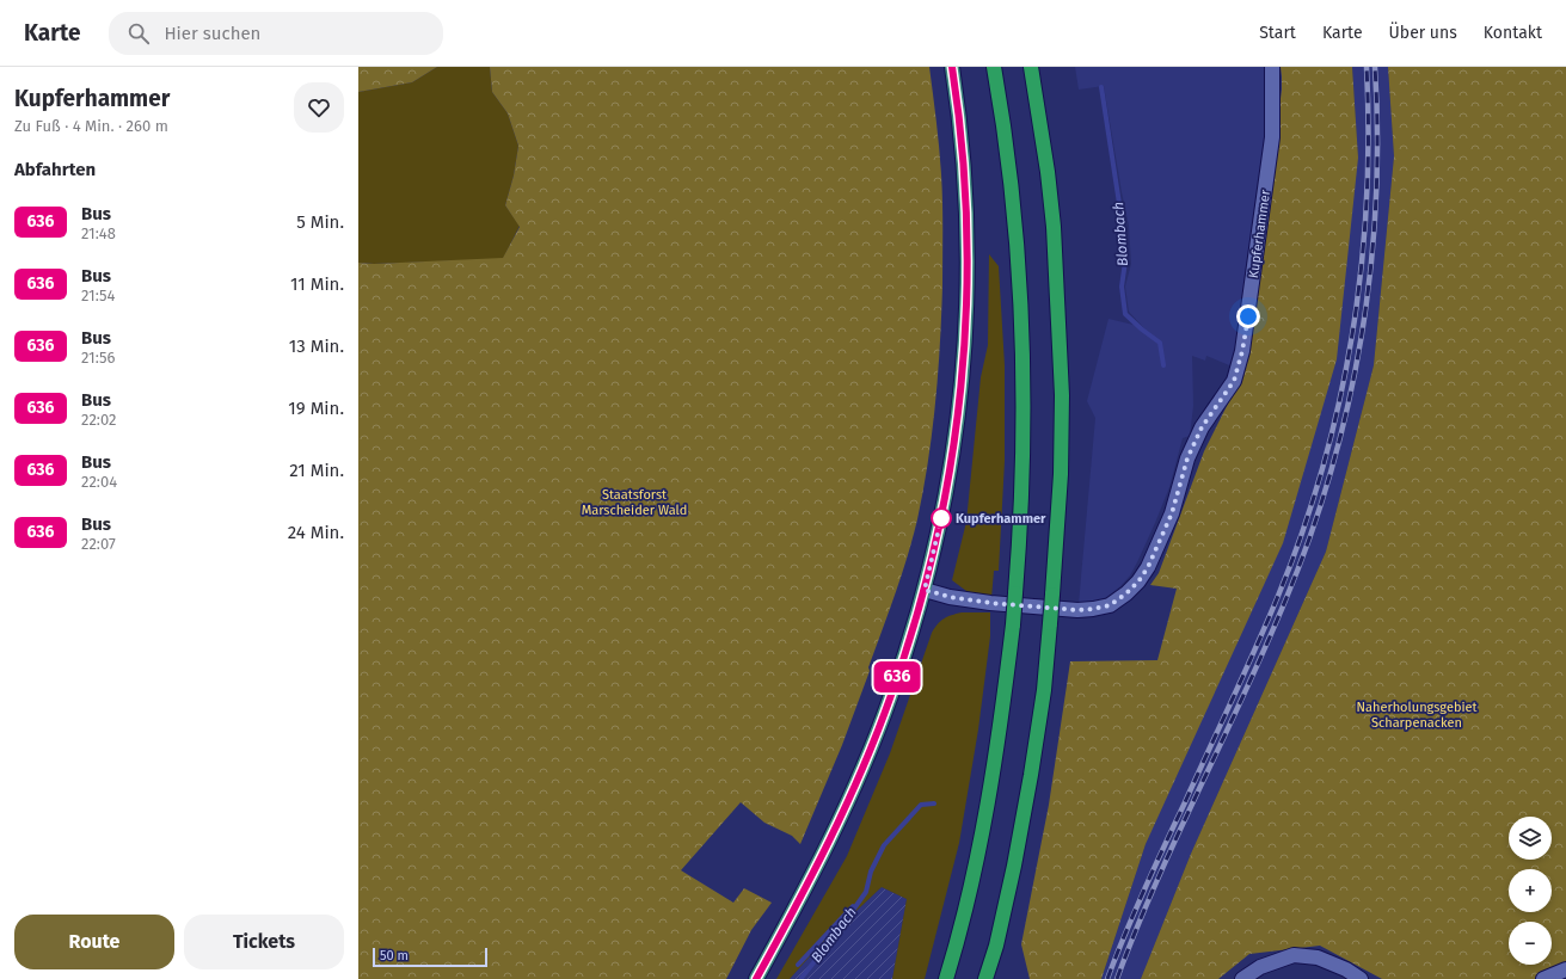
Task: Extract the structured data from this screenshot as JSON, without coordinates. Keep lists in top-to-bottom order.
{
  "streets": {
    "street": ["Kupferhammer"]
  },
  "water": ["Blombach"],
  "parks": ["Staatsforst Marscheider Wald", "Naherholungsgebiet Scharpenacken"],
  "places": ["Kupferhammer"],
  "lines": ["bus line 636"],
  "scale_bar": "50 m",
  "page": {
    "header": "Karte",
    "search": "Hier suchen",
    "nav": [
      "Start",
      "Karte",
      "Über uns",
      "Kontakt"
    ],
    "heading": [
      ["Kupferhammer", "Zu Fuß · 4 Min. · 260 m"],
      "Abfahrten"
    ],
    "on_map": "636",
    "list": [
      {
        "mark": "636",
        "name": "Bus",
        "note": "21:48",
        "value": "5 Min."
      },
      {
        "mark": "636",
        "name": "Bus",
        "note": "21:54",
        "value": "11 Min."
      },
      {
        "mark": "636",
        "name": "Bus",
        "note": "21:56",
        "value": "13 Min."
      },
      {
        "mark": "636",
        "name": "Bus",
        "note": "22:02",
        "value": "19 Min."
      },
      {
        "mark": "636",
        "name": "Bus",
        "note": "22:04",
        "value": "21 Min."
      },
      {
        "mark": "636",
        "name": "Bus",
        "note": "22:07",
        "value": "24 Min."
      }
    ],
    "map_buttons": ["+", "−"],
    "buttons": ["Route", "Tickets"],
    "scale": "50 m"
  }
}
